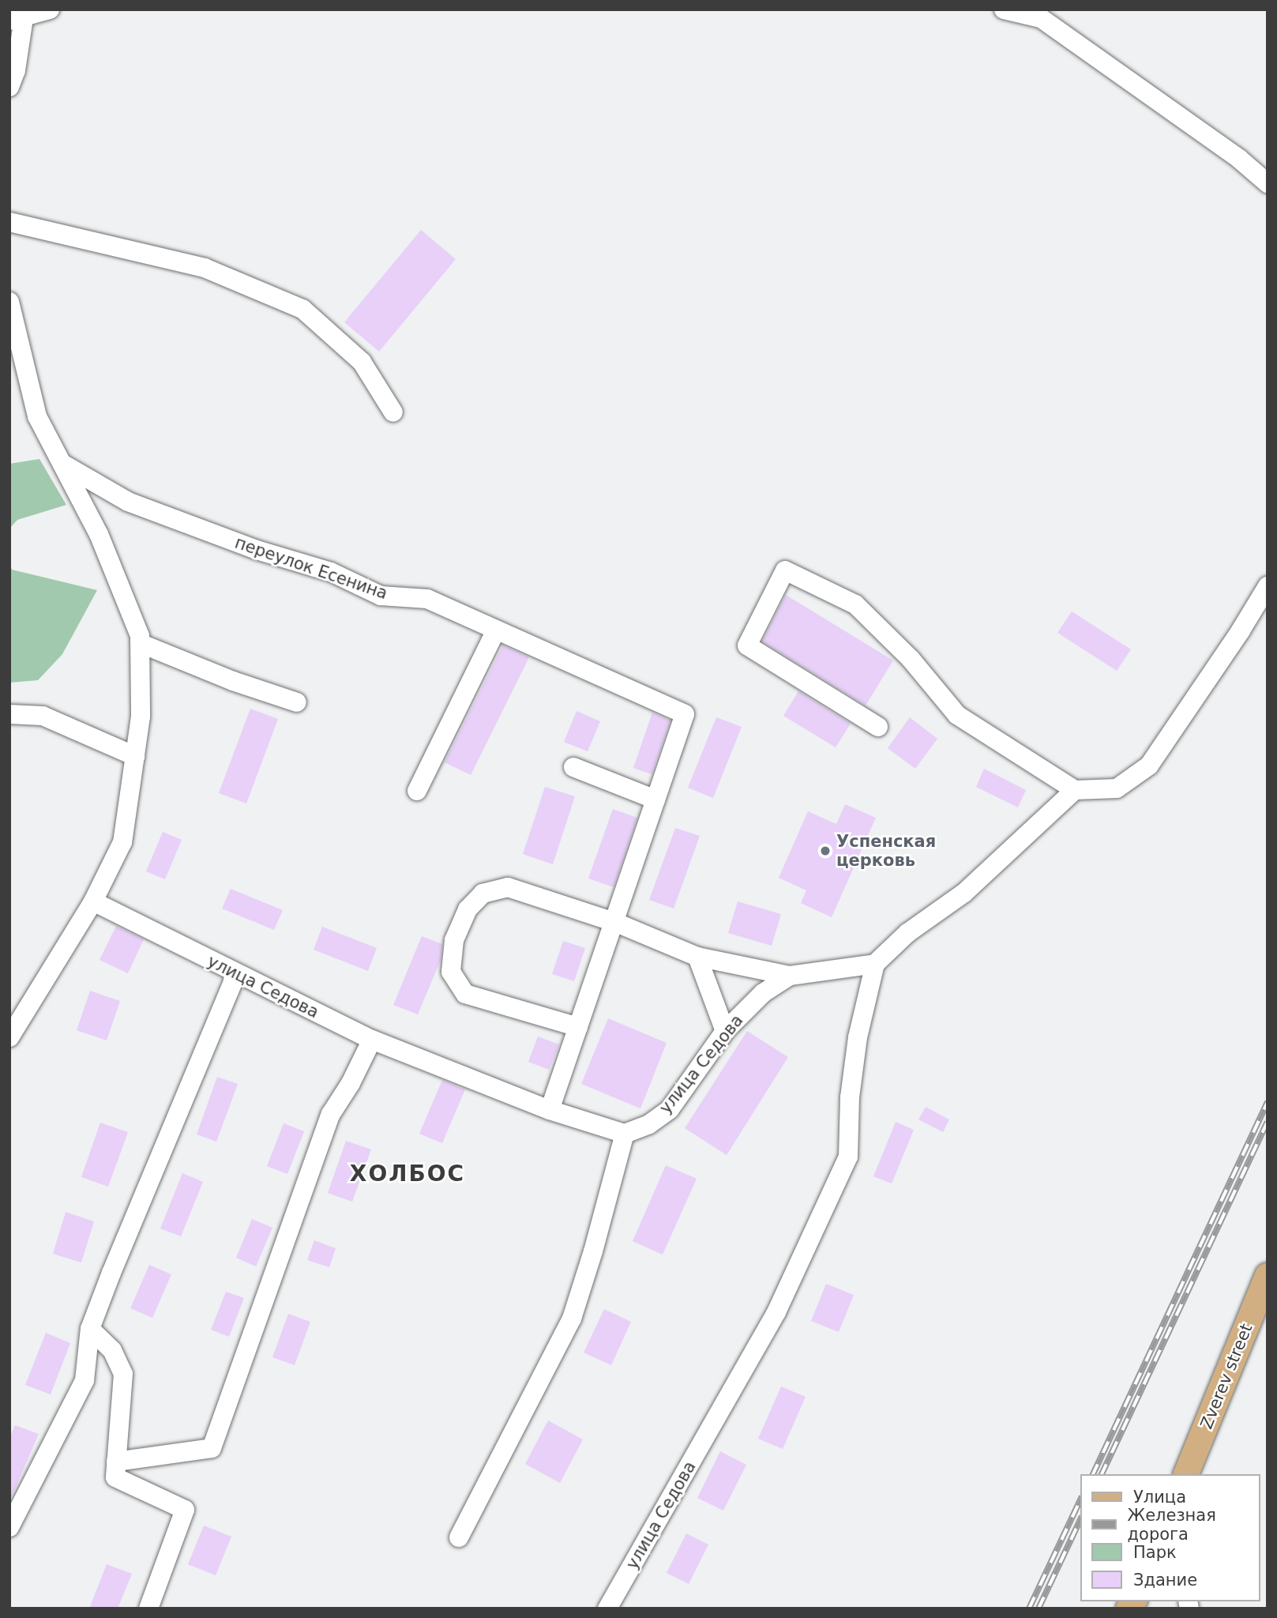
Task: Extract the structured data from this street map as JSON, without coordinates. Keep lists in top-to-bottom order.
{
  "streets": {
    "main road": ["Zverev street"],
    "street": ["переулок Есенина", "улица Седова"]
  },
  "districts": ["ХОЛБОС"],
  "places": ["Успенская церковь"],
  "legend": [
    "Улица",
    "Железная дорога",
    "Парк",
    "Здание"
  ]
}
